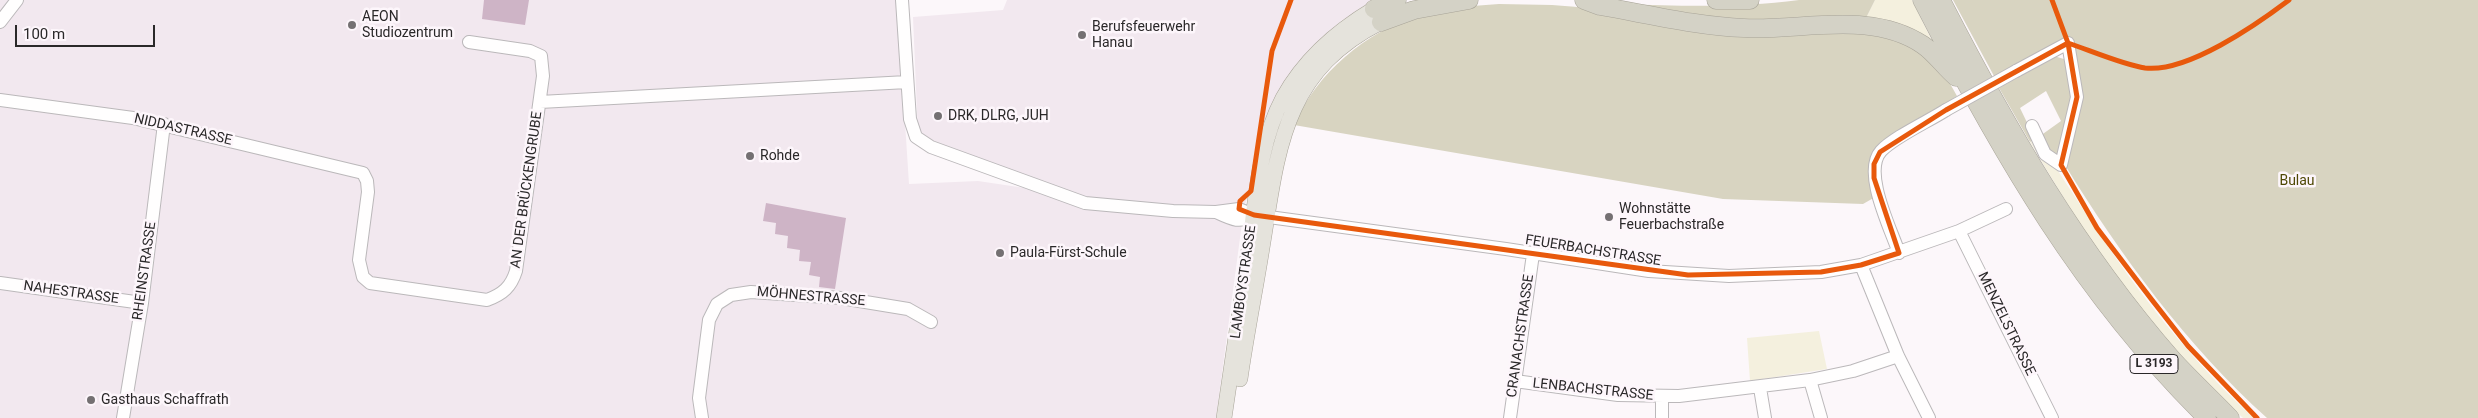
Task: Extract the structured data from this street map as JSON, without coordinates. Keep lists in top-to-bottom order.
{
  "streets": {
    "highway": ["L 3193"],
    "main road": ["LAMBOYSTRASSE"],
    "street": [
      "NIDDASTRASSE",
      "AN DER BRÜCKENGRUBE",
      "FEUERBACHSTRASSE",
      "RHEINSTRASSE",
      "NAHESTRASSE",
      "MÖHNESTRASSE",
      "MENZELSTRASSE",
      "CRANACHSTRASSE",
      "LENBACHSTRASSE"
    ]
  },
  "crossings": [
    ["NIDDASTRASSE", "AN DER BRÜCKENGRUBE"],
    ["NIDDASTRASSE", "RHEINSTRASSE"],
    ["AN DER BRÜCKENGRUBE", "FEUERBACHSTRASSE"],
    ["FEUERBACHSTRASSE", "LAMBOYSTRASSE"],
    ["FEUERBACHSTRASSE", "MENZELSTRASSE"],
    ["FEUERBACHSTRASSE", "CRANACHSTRASSE"],
    ["RHEINSTRASSE", "NAHESTRASSE"],
    ["CRANACHSTRASSE", "LENBACHSTRASSE"]
  ],
  "parks": ["Bulau"],
  "places": [
    "AEON Studiozentrum",
    "Berufsfeuerwehr Hanau",
    "DRK, DLRG, JUH",
    "Rohde",
    "Wohnstätte Feuerbachstraße",
    "Paula-Fürst-Schule",
    "Gasthaus Schaffrath"
  ],
  "scale_bar": "100 m"
}
